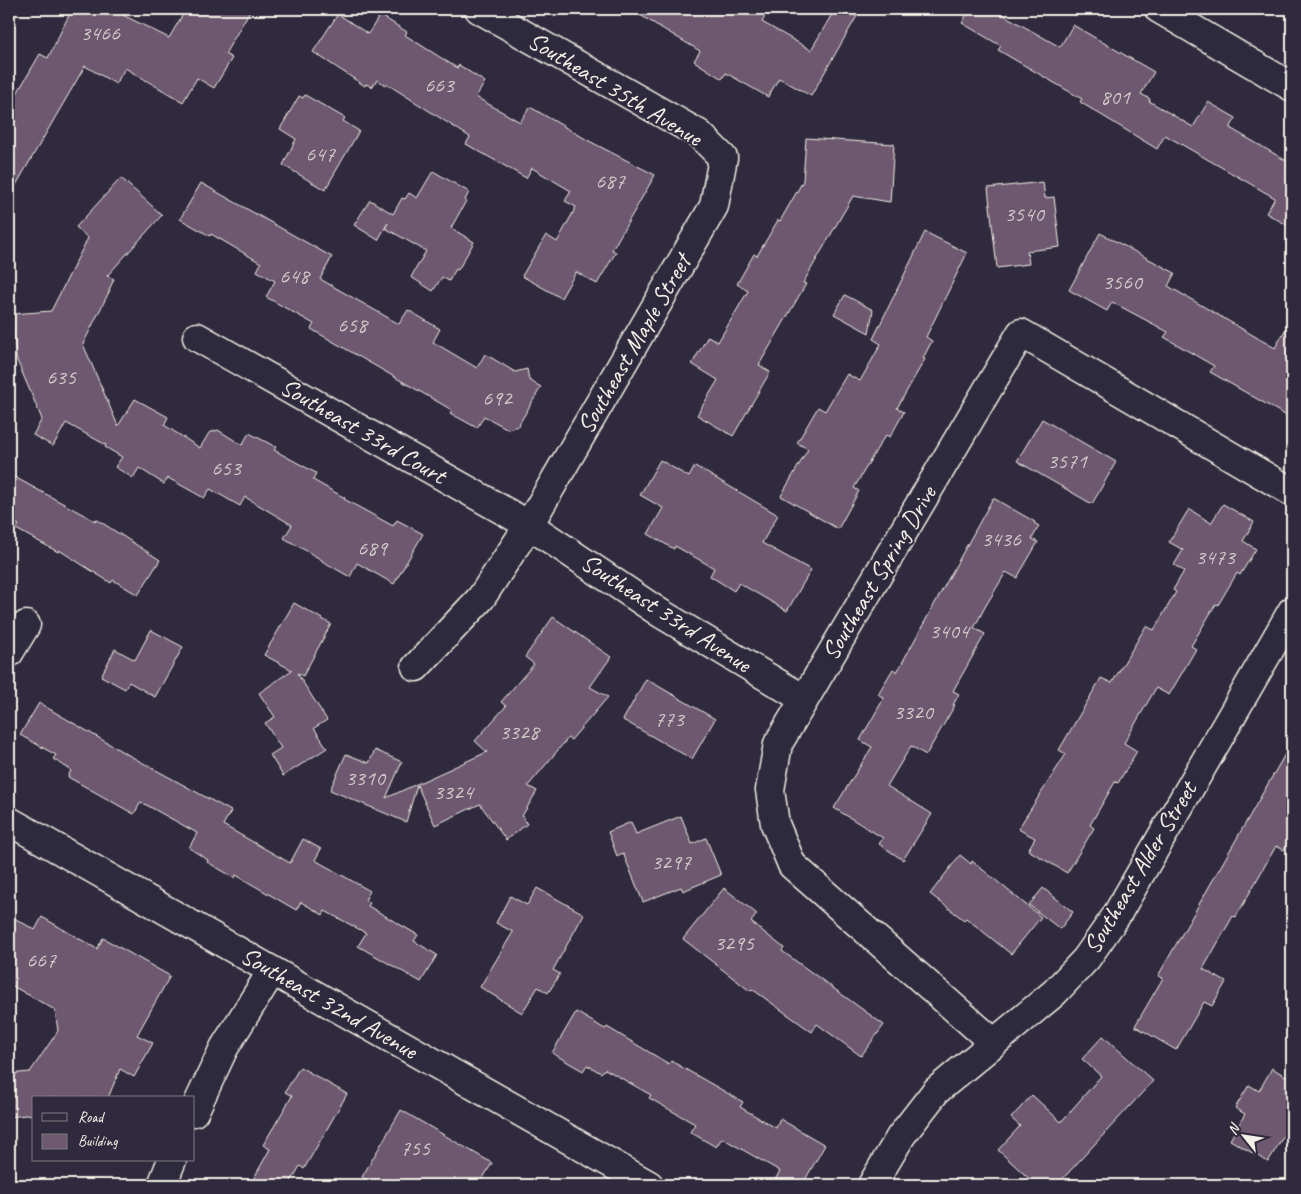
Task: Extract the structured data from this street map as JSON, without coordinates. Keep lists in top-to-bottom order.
{
  "streets": {
    "street": [
      "Southeast 35th Avenue",
      "Southeast Maple Street",
      "Southeast 33rd Court",
      "Southeast Spring Drive",
      "Southeast 33rd Avenue",
      "Southeast Alder Street",
      "Southeast 32nd Avenue"
    ]
  },
  "crossings": [
    ["Southeast 35th Avenue", "Southeast Maple Street"],
    ["Southeast Maple Street", "Southeast 33rd Court"],
    ["Southeast Maple Street", "Southeast 33rd Avenue"],
    ["Southeast 33rd Court", "Southeast 33rd Avenue"],
    ["Southeast Spring Drive", "Southeast 33rd Avenue"],
    ["Southeast Spring Drive", "Southeast Alder Street"]
  ],
  "house_numbers": [
    "3466",
    "663",
    "801",
    "647",
    "687",
    "3540",
    "648",
    "3560",
    "658",
    "635",
    "692",
    "3571",
    "653",
    "3436",
    "689",
    "3473",
    "3404",
    "3320",
    "773",
    "3328",
    "3310",
    "3324",
    "3297",
    "3295",
    "667",
    "755"
  ],
  "legend": ["Road", "Building"],
  "north": "top left"
}
